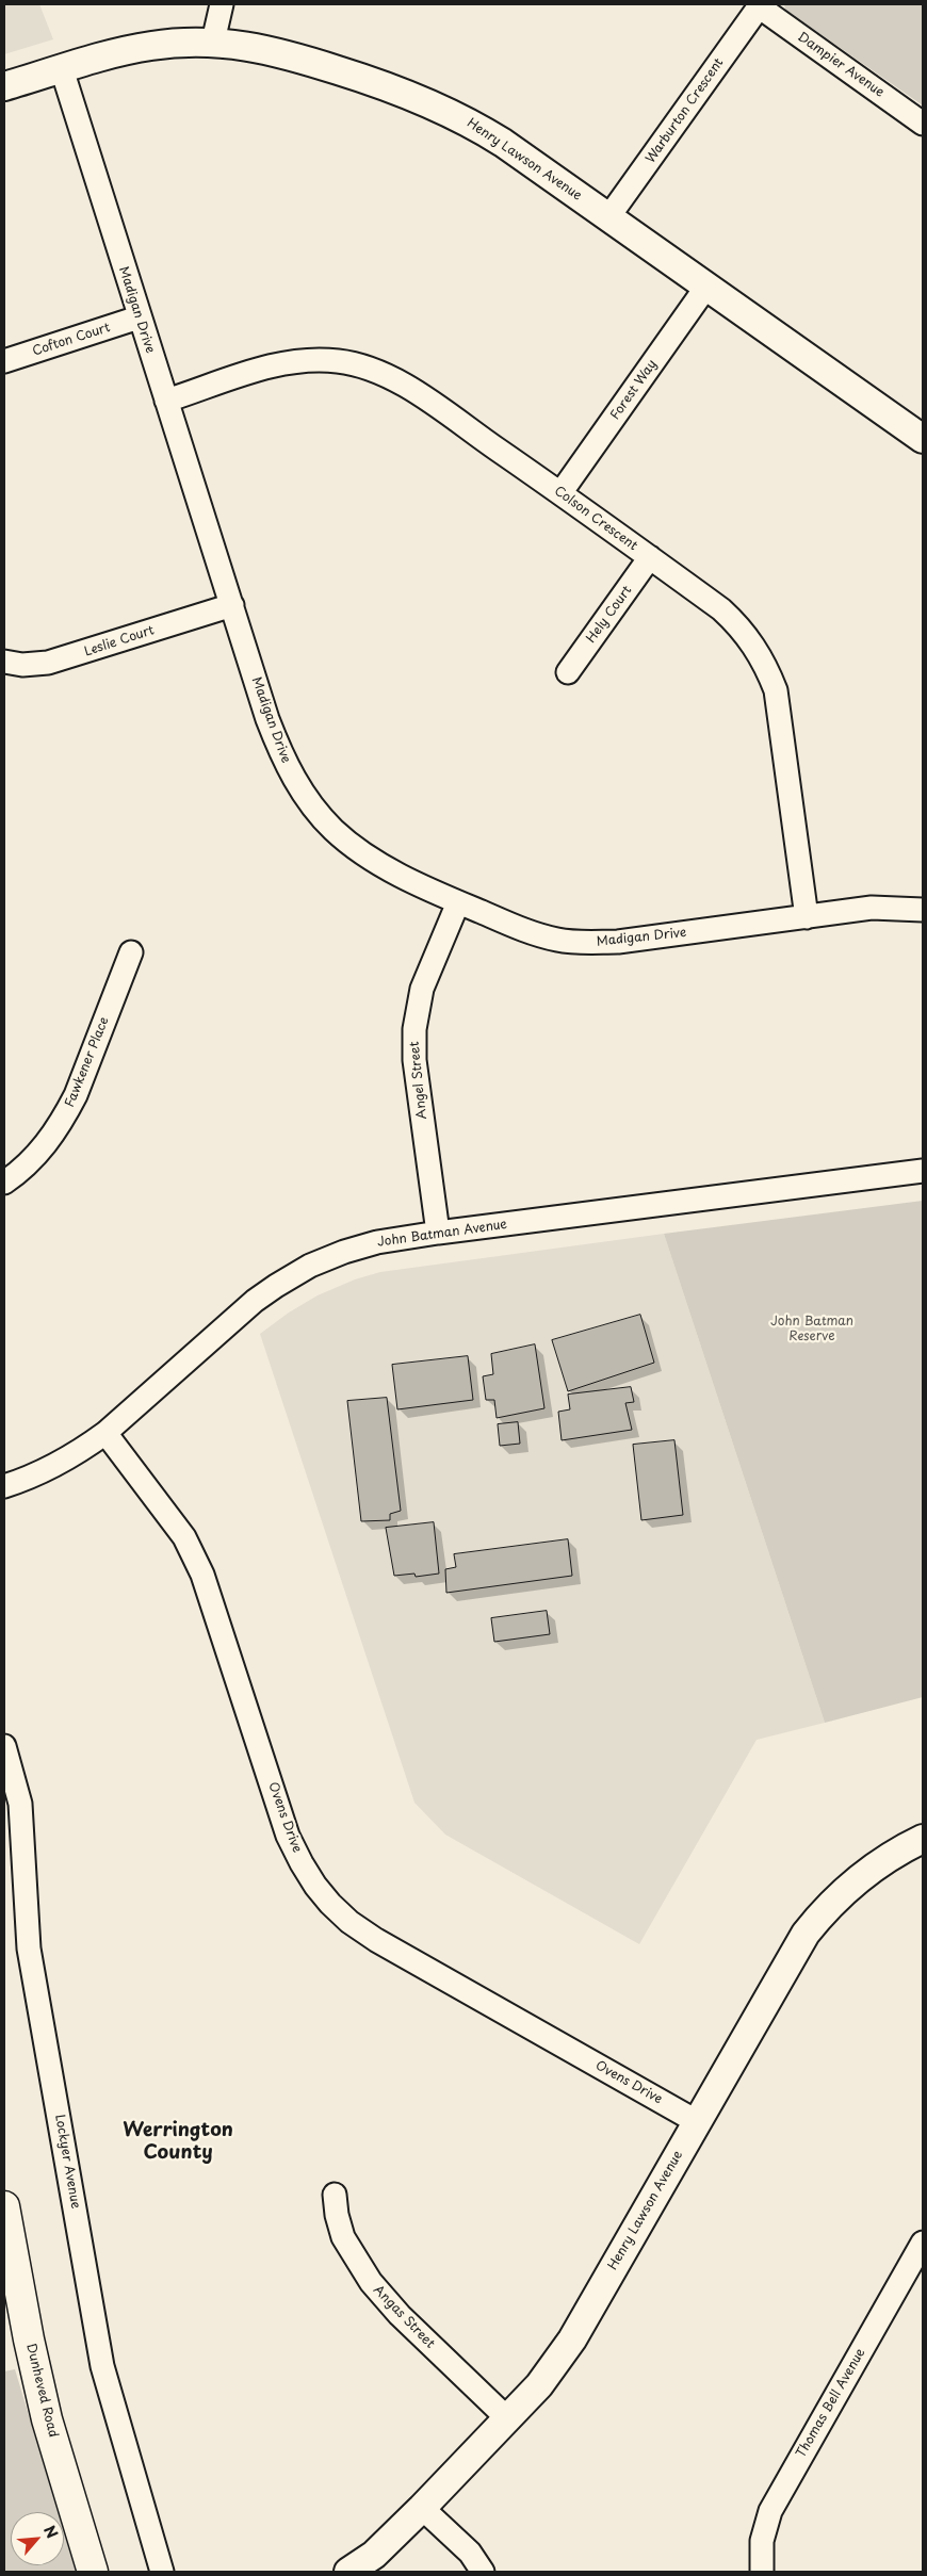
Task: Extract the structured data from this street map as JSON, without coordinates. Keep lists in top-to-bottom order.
{
  "streets": {
    "main road": ["Dunheved Road"],
    "street": [
      "Dampier Avenue",
      "Warburton Crescent",
      "Henry Lawson Avenue",
      "Madigan Drive",
      "Cofton Court",
      "Forest Way",
      "Colson Crescent",
      "Hely Court",
      "Leslie Court",
      "Fawkener Place",
      "Angel Street",
      "John Batman Avenue",
      "Ovens Drive",
      "Lockyer Avenue",
      "Angas Street",
      "Thomas Bell Avenue"
    ]
  },
  "crossings": [
    ["Dampier Avenue", "Warburton Crescent"],
    ["Warburton Crescent", "Henry Lawson Avenue"],
    ["Henry Lawson Avenue", "Madigan Drive"],
    ["Henry Lawson Avenue", "Forest Way"],
    ["Henry Lawson Avenue", "Ovens Drive"],
    ["Henry Lawson Avenue", "Angas Street"],
    ["Madigan Drive", "Cofton Court"],
    ["Madigan Drive", "Colson Crescent"],
    ["Madigan Drive", "Leslie Court"],
    ["Madigan Drive", "Angel Street"],
    ["Forest Way", "Colson Crescent"],
    ["Colson Crescent", "Hely Court"],
    ["Angel Street", "John Batman Avenue"],
    ["John Batman Avenue", "Ovens Drive"]
  ],
  "districts": ["Werrington County"],
  "parks": ["John Batman Reserve"],
  "north": "top right"
}
